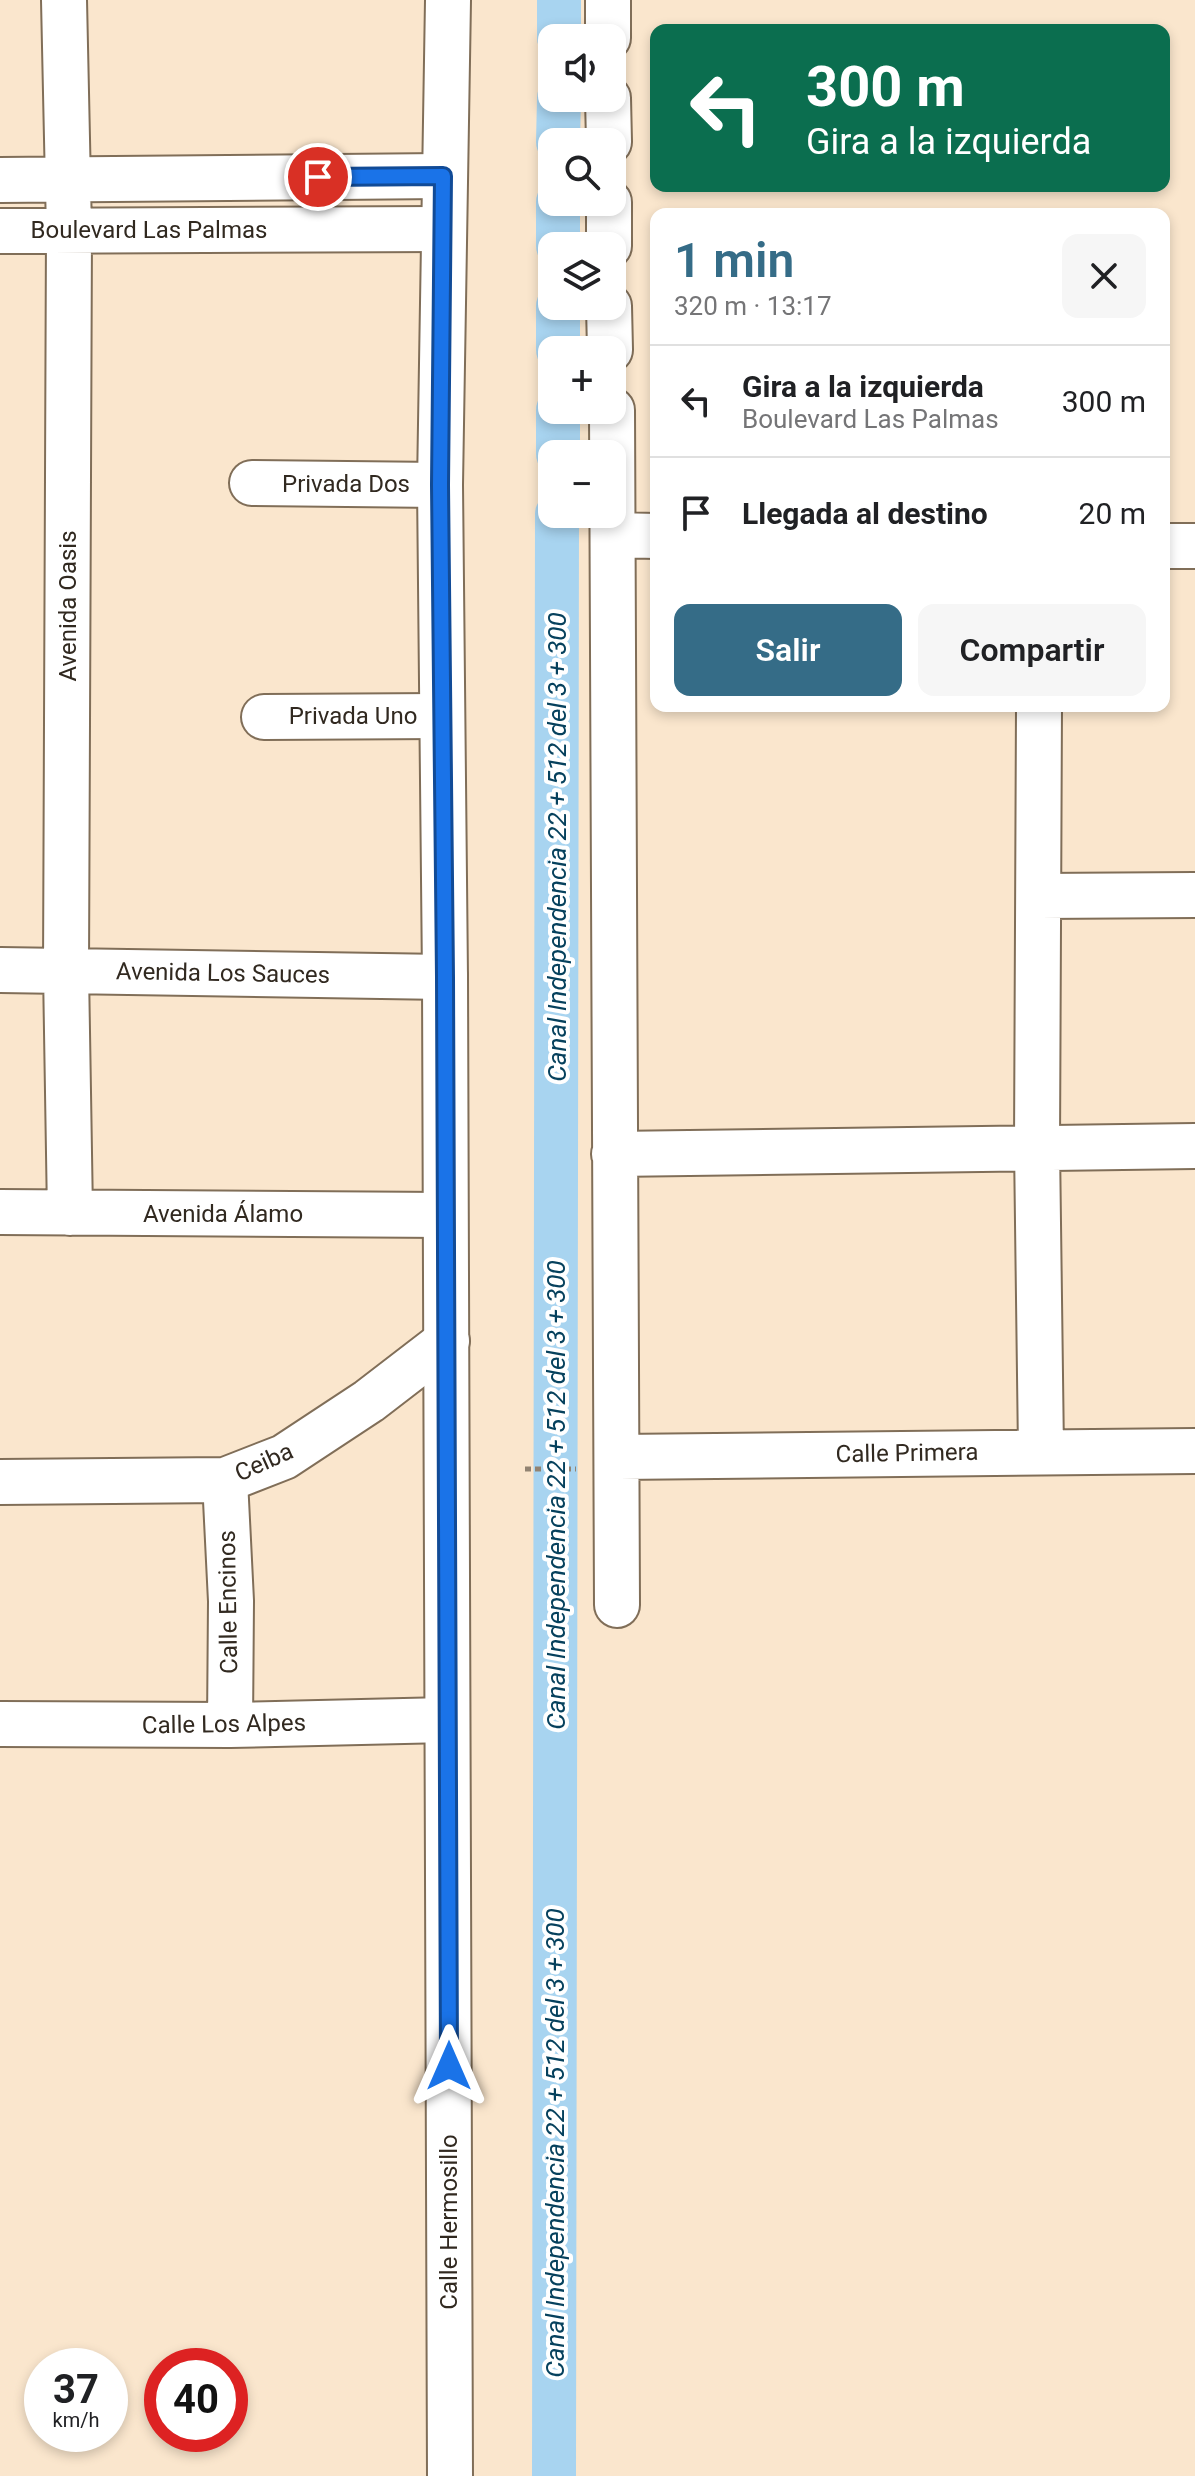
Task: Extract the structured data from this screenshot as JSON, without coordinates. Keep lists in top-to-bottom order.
{
  "streets": {
    "street": [
      "Boulevard Las Palmas",
      "Privada Dos",
      "Avenida Oasis",
      "Privada Uno",
      "Avenida Los Sauces",
      "Avenida Álamo",
      "Calle Primera",
      "Ceiba",
      "Calle Encinos",
      "Calle Los Alpes",
      "Calle Hermosillo"
    ]
  },
  "crossings": [
    ["Boulevard Las Palmas", "Avenida Oasis"],
    ["Boulevard Las Palmas", "Calle Hermosillo"],
    ["Privada Dos", "Calle Hermosillo"],
    ["Avenida Oasis", "Avenida Los Sauces"],
    ["Avenida Oasis", "Avenida Álamo"],
    ["Privada Uno", "Calle Hermosillo"],
    ["Avenida Los Sauces", "Calle Hermosillo"],
    ["Avenida Álamo", "Calle Hermosillo"],
    ["Ceiba", "Calle Encinos"],
    ["Ceiba", "Calle Hermosillo"],
    ["Calle Encinos", "Calle Los Alpes"],
    ["Calle Los Alpes", "Calle Hermosillo"]
  ],
  "water": ["Canal Independencia 22 + 512 del 3 + 300"],
  "page": {
    "map_buttons": ["+", "−"],
    "turn": ["300 m", "Gira a la izquierda"],
    "heading": ["1 min", "320 m · 13:17"],
    "list": [
      {
        "name": "Gira a la izquierda",
        "note": "Boulevard Las Palmas",
        "value": "300 m"
      },
      {
        "name": "Llegada al destino",
        "value": "20 m"
      }
    ],
    "buttons": ["Salir", "Compartir"],
    "speed": "37 km/h",
    "limit": "40"
  }
}
